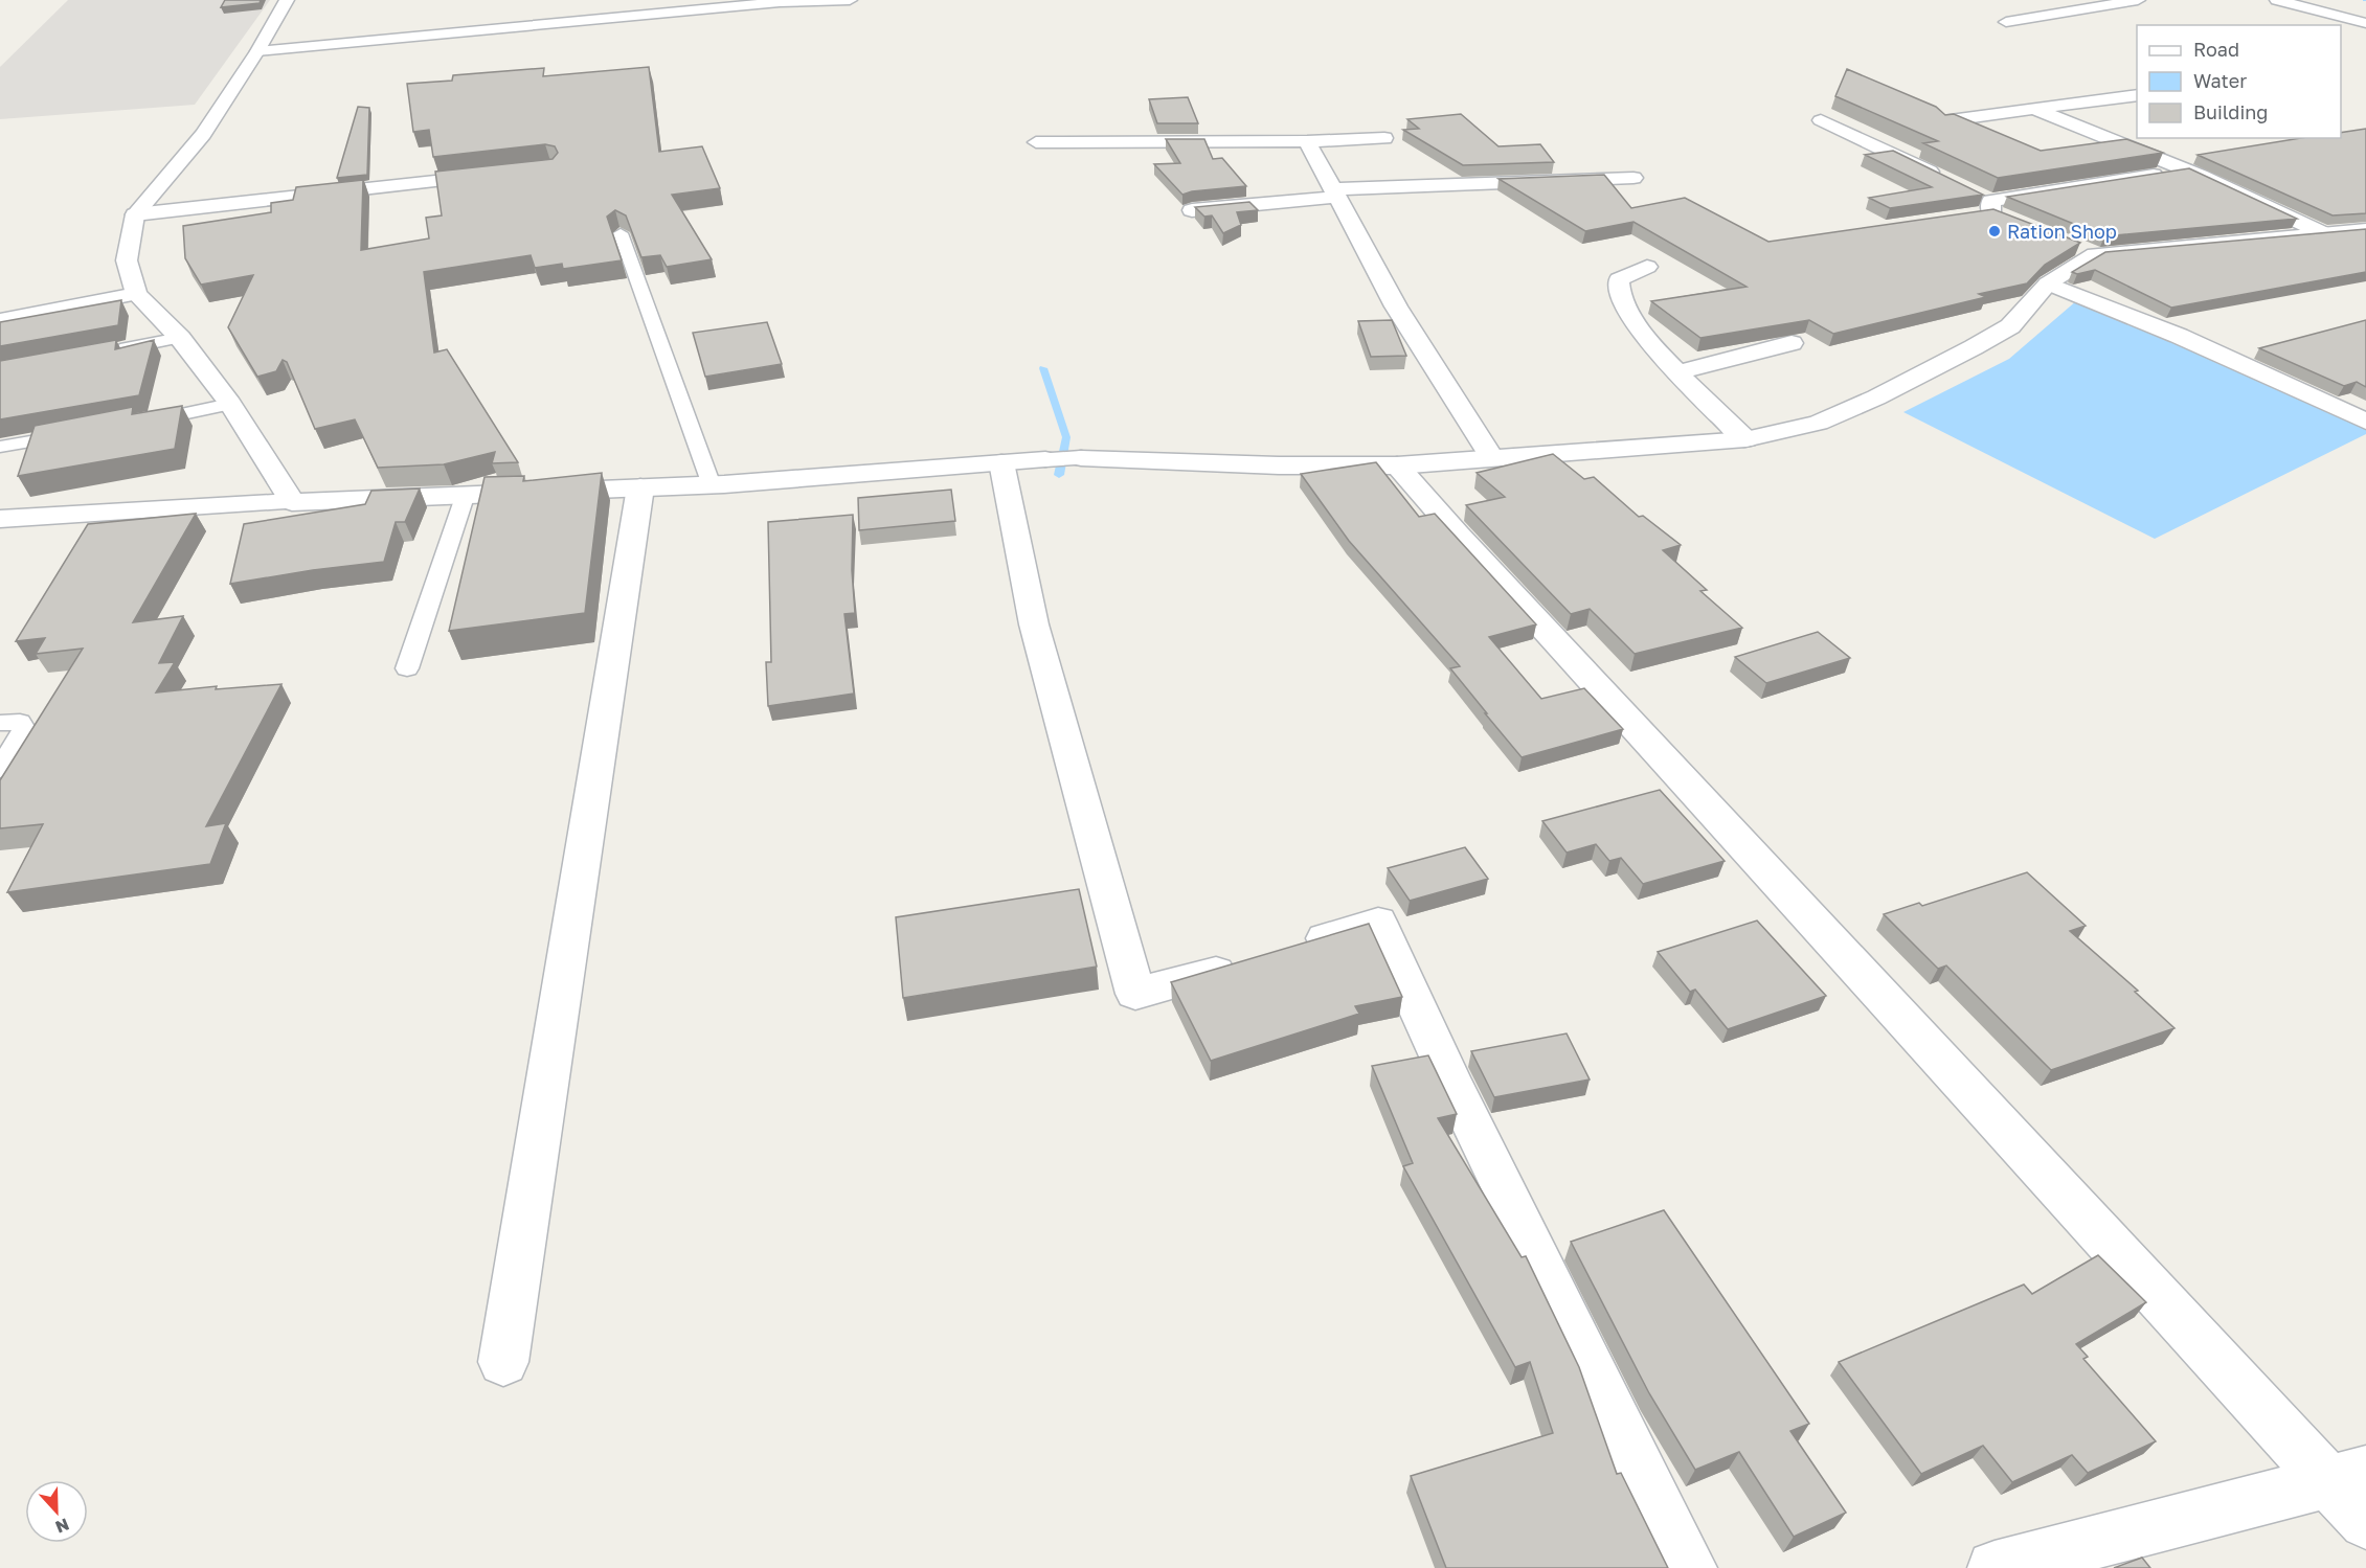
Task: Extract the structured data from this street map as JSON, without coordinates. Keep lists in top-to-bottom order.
{
  "places": ["Ration Shop"],
  "legend": ["Road", "Water", "Building"],
  "north": "bottom"
}
